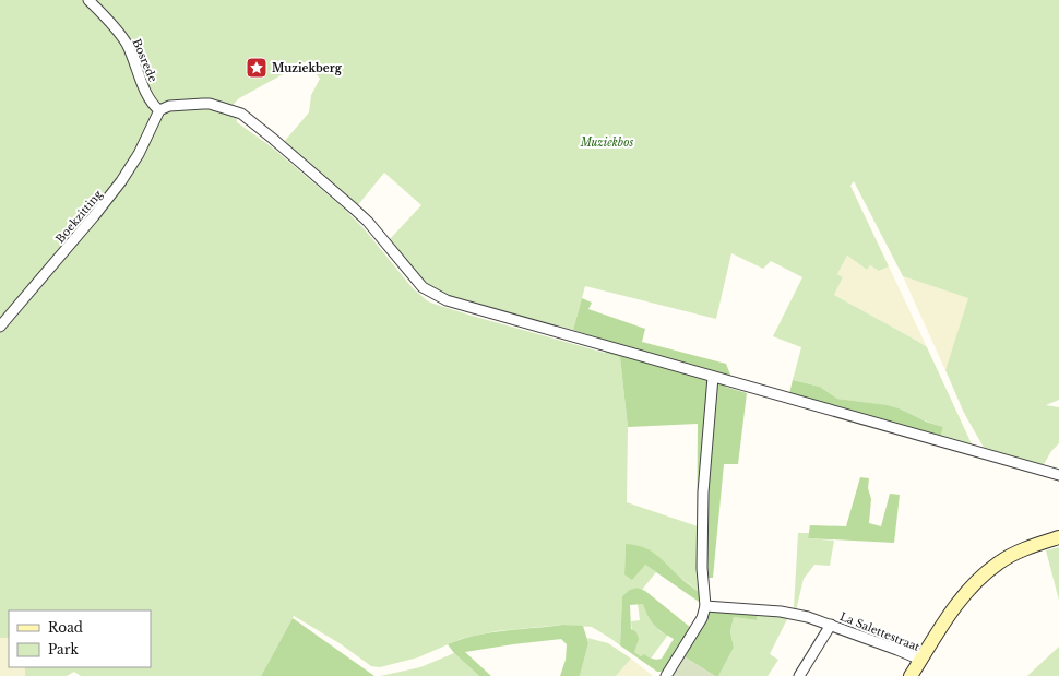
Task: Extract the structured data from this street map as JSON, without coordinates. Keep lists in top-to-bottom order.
{
  "streets": {
    "street": ["Bosrede", "Boekzitting", "La Salettestraat"]
  },
  "crossings": [
    ["Bosrede", "Boekzitting"]
  ],
  "parks": ["Muziekbos"],
  "places": {
    "place": ["Muziekberg"]
  },
  "legend": ["Road", "Park"]
}
